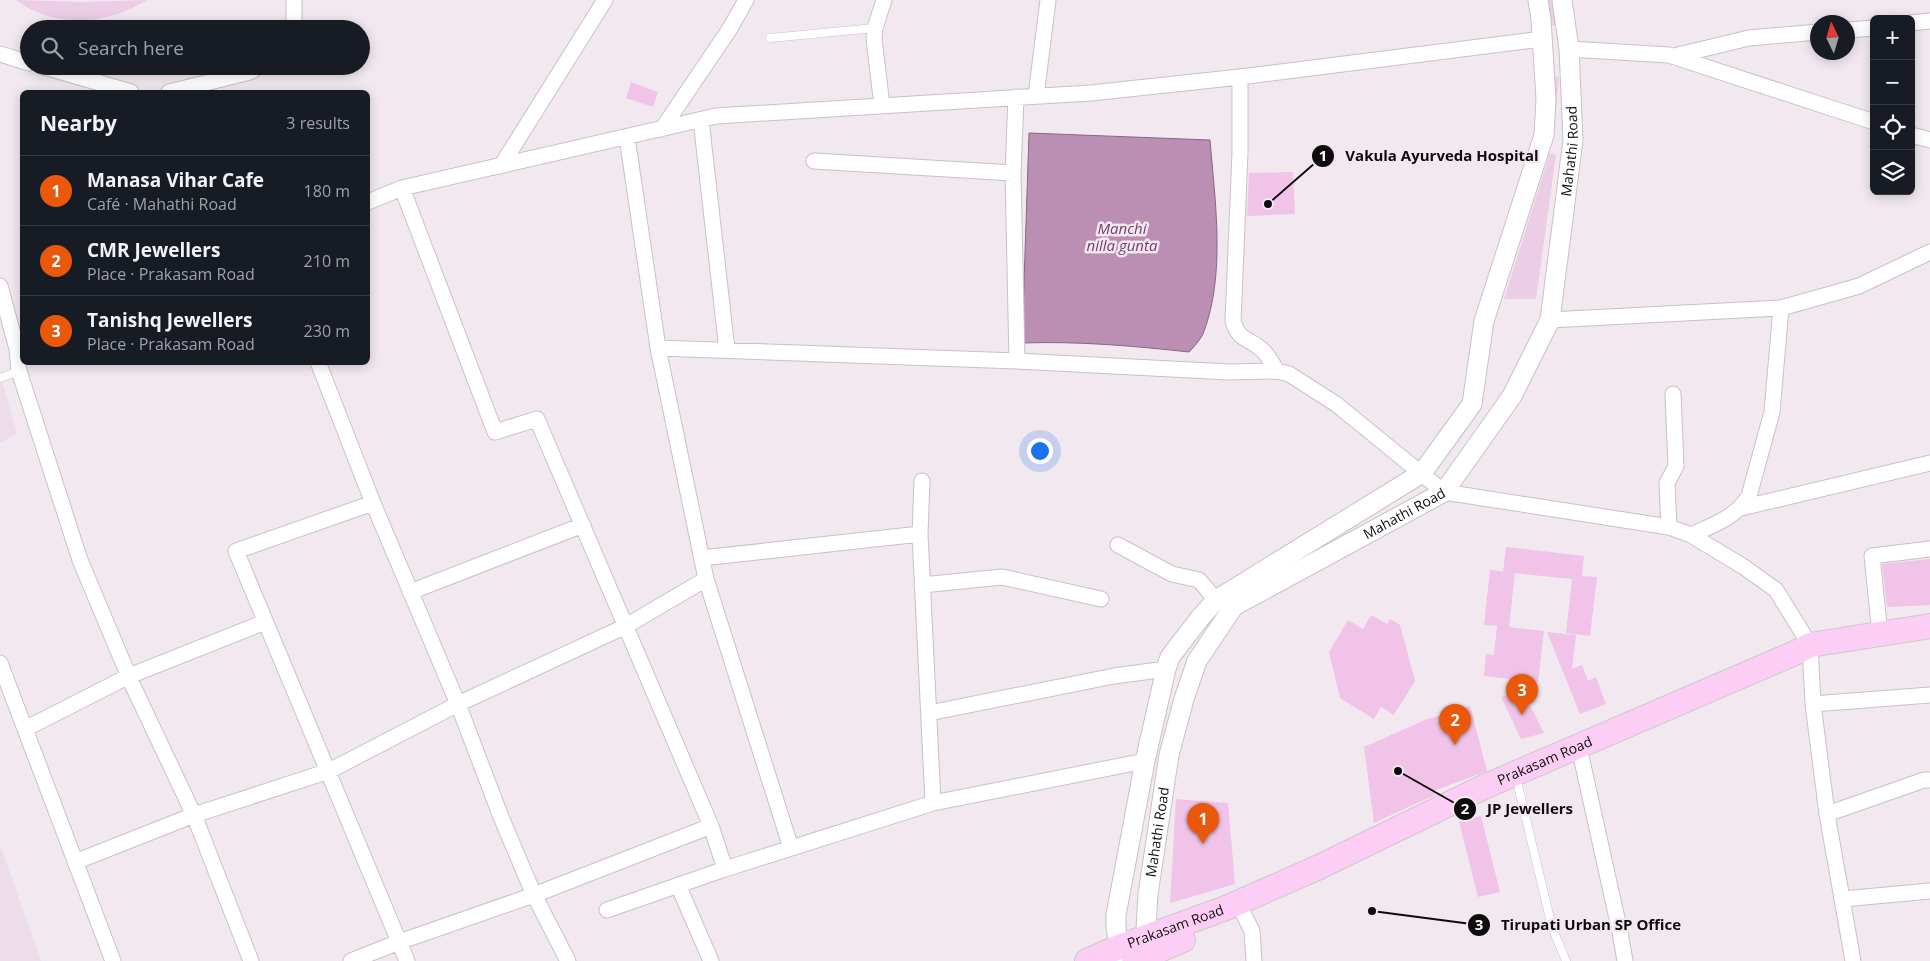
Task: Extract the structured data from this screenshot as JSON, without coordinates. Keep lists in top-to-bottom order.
{
  "streets": {
    "main road": ["Prakasam Road"],
    "street": ["Mahathi Road"]
  },
  "crossings": [
    ["Mahathi Road", "Prakasam Road"]
  ],
  "water": ["Manchi nilla gunta"],
  "places": ["Vakula Ayurveda Hospital", "JP Jewellers", "Tirupati Urban SP Office"],
  "north": "top",
  "page": {
    "map_buttons": ["+", "−"],
    "search": "Search here",
    "heading": ["Nearby", "3 results"],
    "list": [
      {
        "mark": "1",
        "name": "Manasa Vihar Cafe",
        "note": "Café · Mahathi Road",
        "value": "180 m"
      },
      {
        "mark": "2",
        "name": "CMR Jewellers",
        "note": "Place · Prakasam Road",
        "value": "210 m"
      },
      {
        "mark": "3",
        "name": "Tanishq Jewellers",
        "note": "Place · Prakasam Road",
        "value": "230 m"
      }
    ],
    "pins": ["3", "2", "1"]
  }
}
